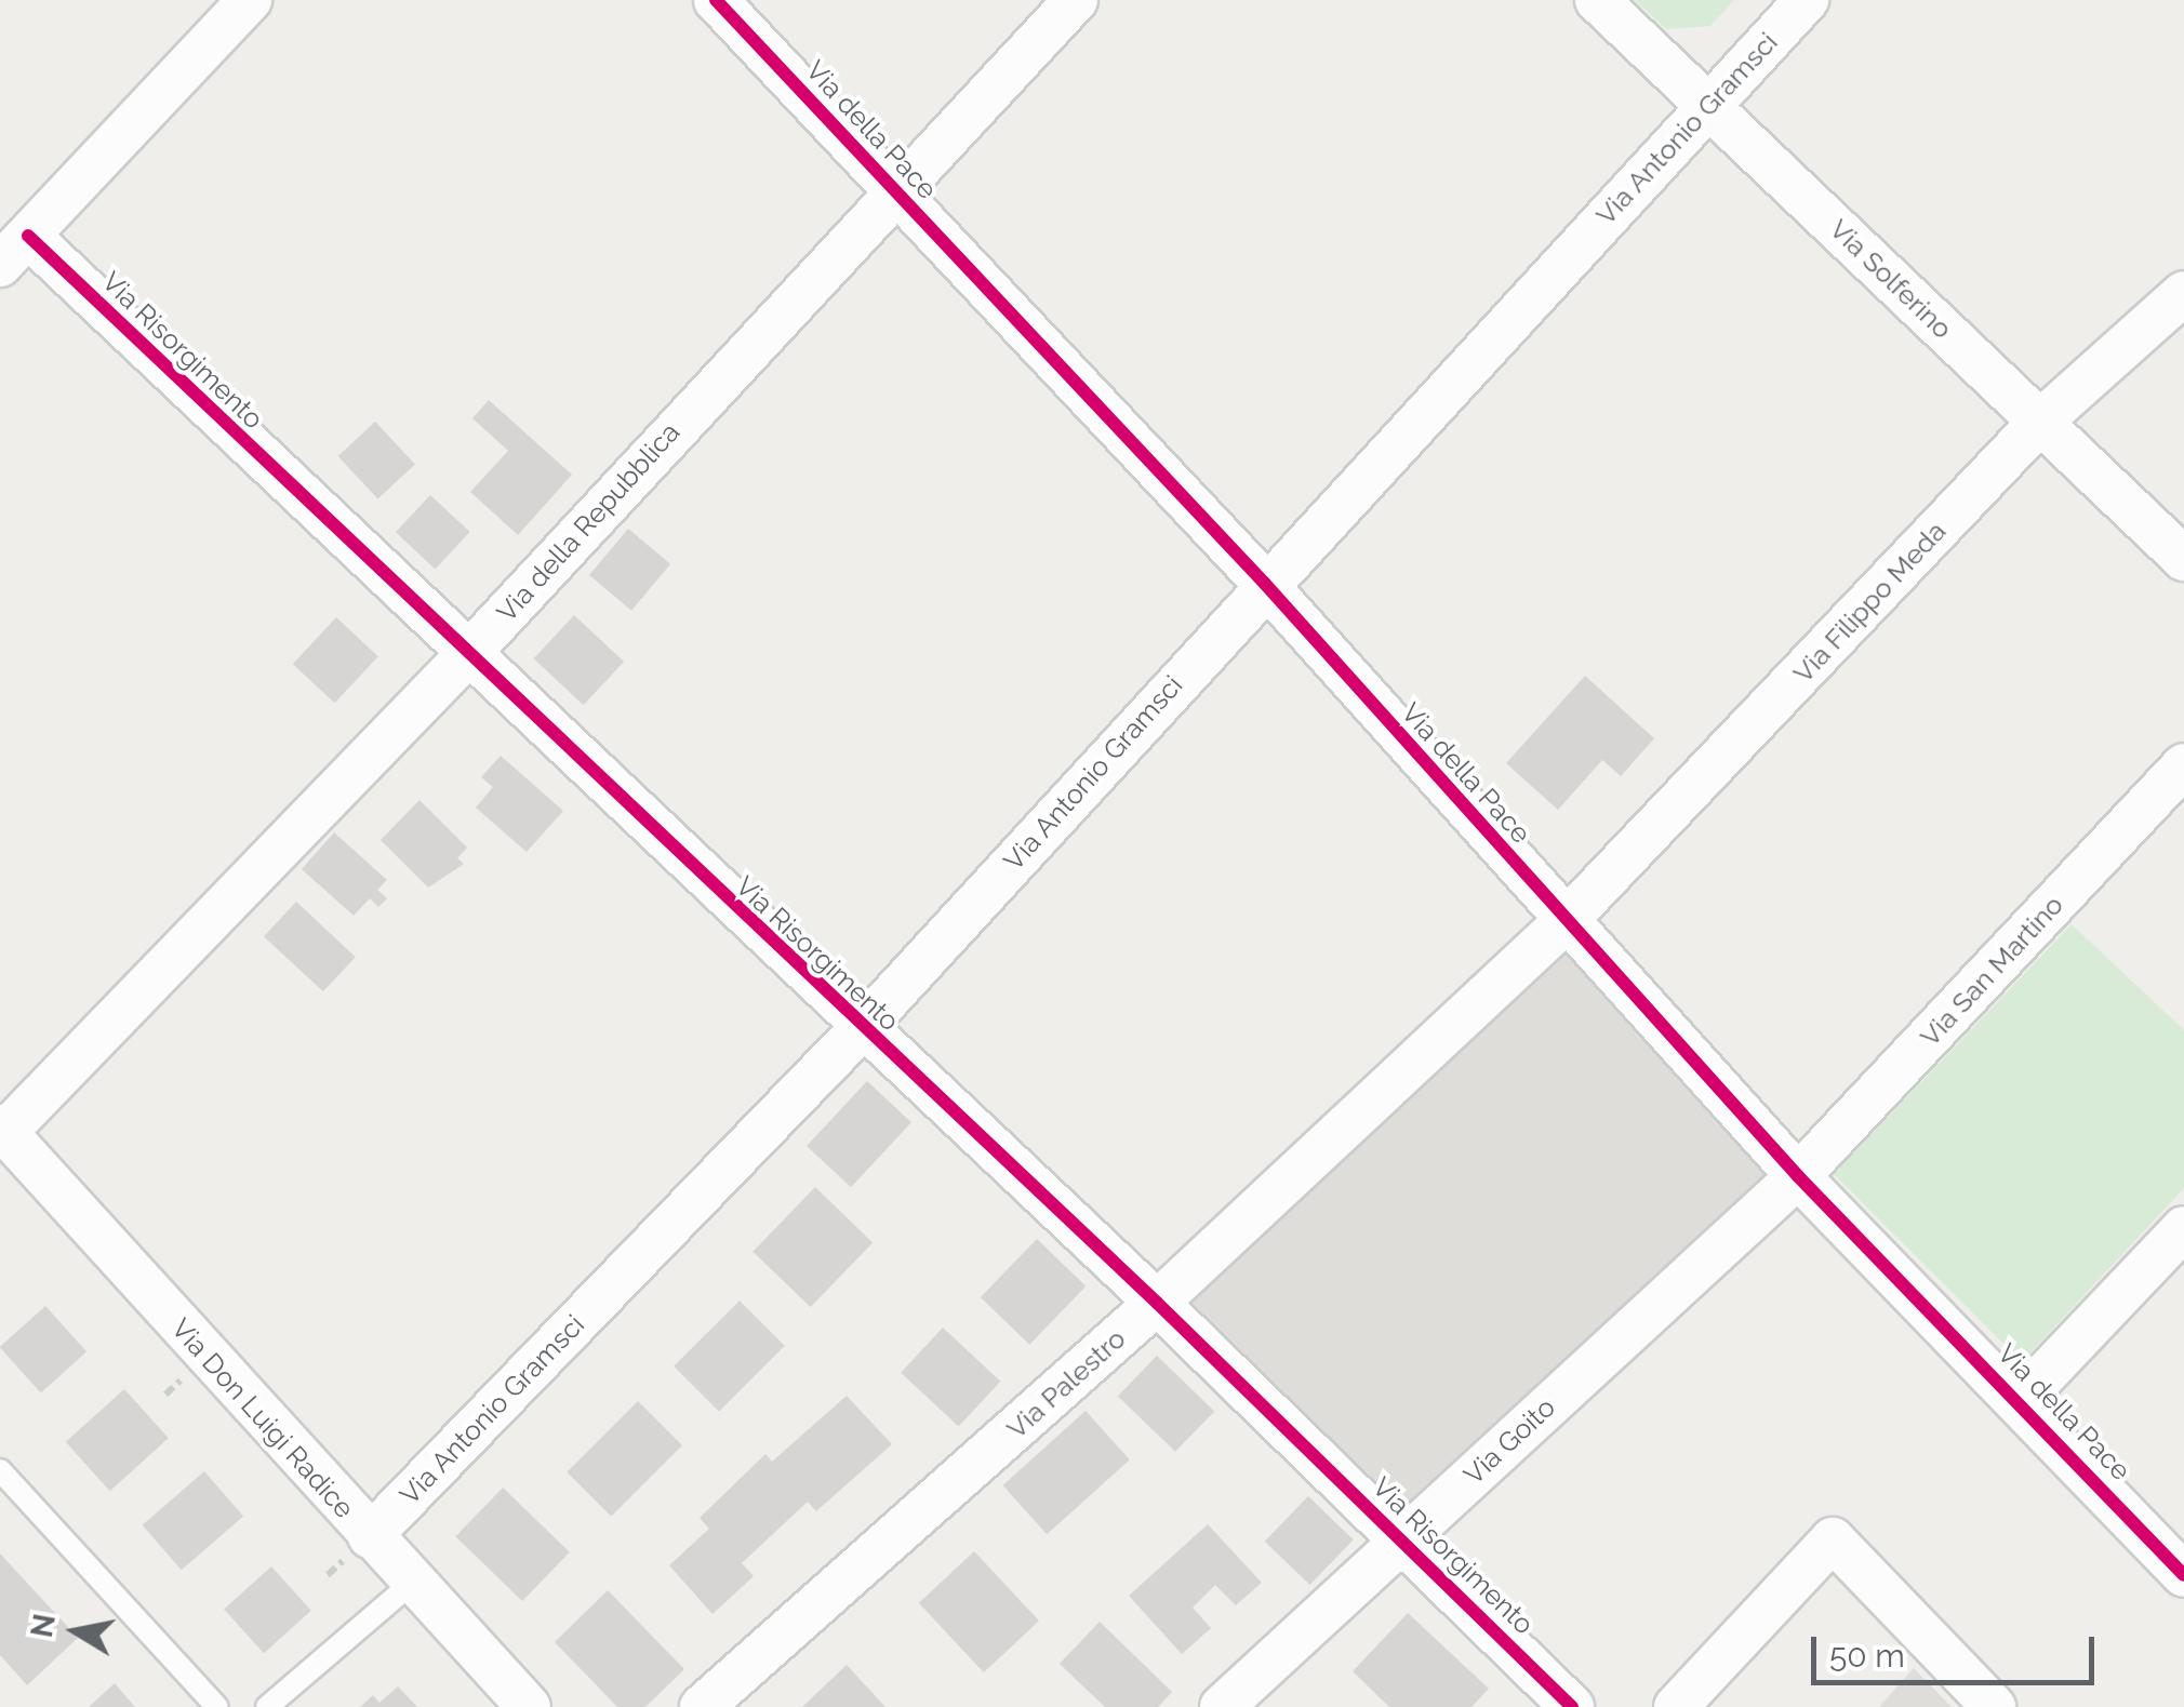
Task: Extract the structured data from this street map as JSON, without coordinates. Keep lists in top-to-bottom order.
{
  "streets": {
    "street": [
      "Via Antonio Gramsci",
      "Via della Pace",
      "Via Solferino",
      "Via Risorgimento",
      "Via della Repubblica",
      "Via Filippo Meda",
      "Via San Martino",
      "Via Palestro",
      "Via Don Luigi Radice",
      "Via Goito"
    ]
  },
  "crossings": [
    ["Via Antonio Gramsci", "Via della Pace"],
    ["Via Antonio Gramsci", "Via Solferino"],
    ["Via Antonio Gramsci", "Via Risorgimento"],
    ["Via Antonio Gramsci", "Via Don Luigi Radice"],
    ["Via della Pace", "Via della Repubblica"],
    ["Via della Pace", "Via Filippo Meda"],
    ["Via della Pace", "Via San Martino"],
    ["Via della Pace", "Via Palestro"],
    ["Via della Pace", "Via Goito"],
    ["Via Solferino", "Via Filippo Meda"],
    ["Via Risorgimento", "Via della Repubblica"],
    ["Via Risorgimento", "Via Palestro"],
    ["Via Risorgimento", "Via Goito"],
    ["Via della Repubblica", "Via Don Luigi Radice"],
    ["Via Filippo Meda", "Via Palestro"],
    ["Via San Martino", "Via Goito"]
  ],
  "scale_bar": "50 m",
  "north": "left"
}
